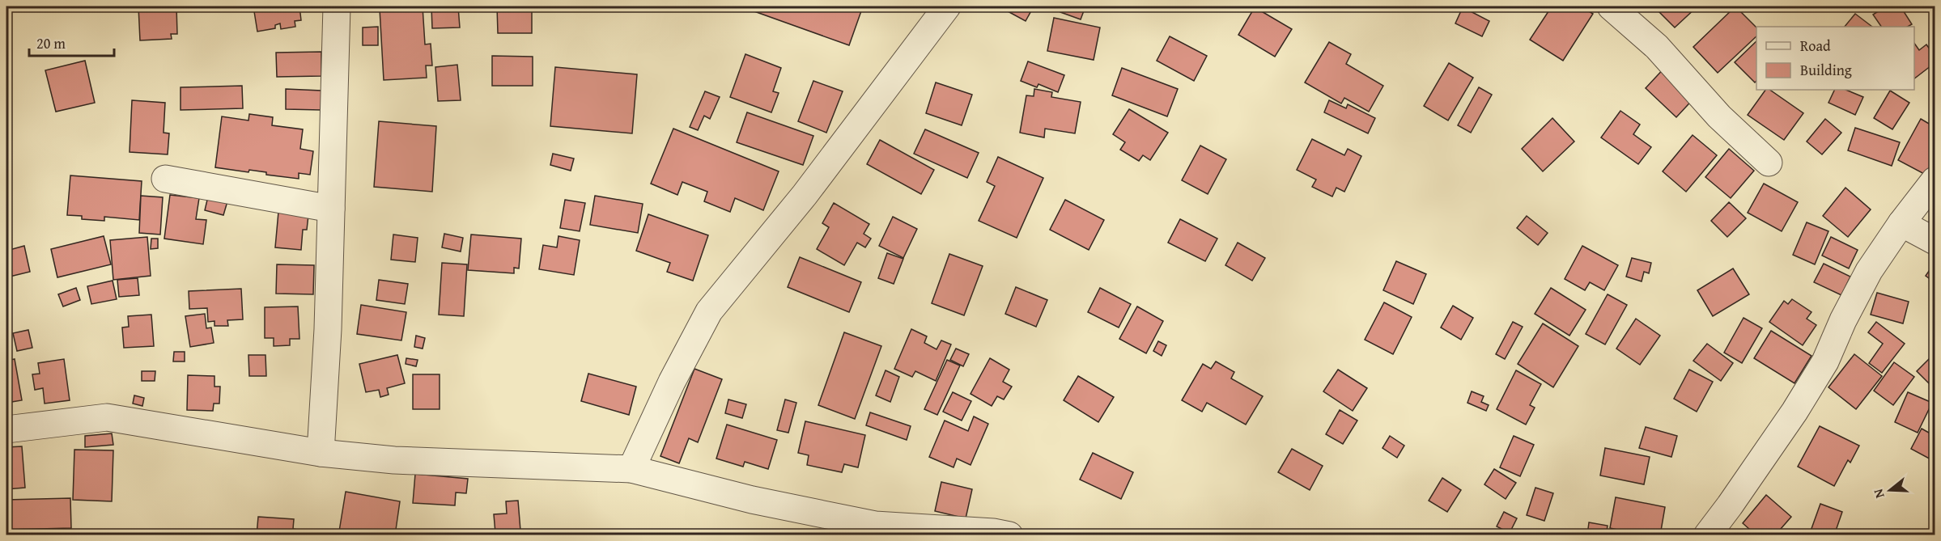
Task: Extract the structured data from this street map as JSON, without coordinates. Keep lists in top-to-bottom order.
{
  "legend": ["Road", "Building"],
  "scale_bar": "20 m",
  "north": "left"
}
